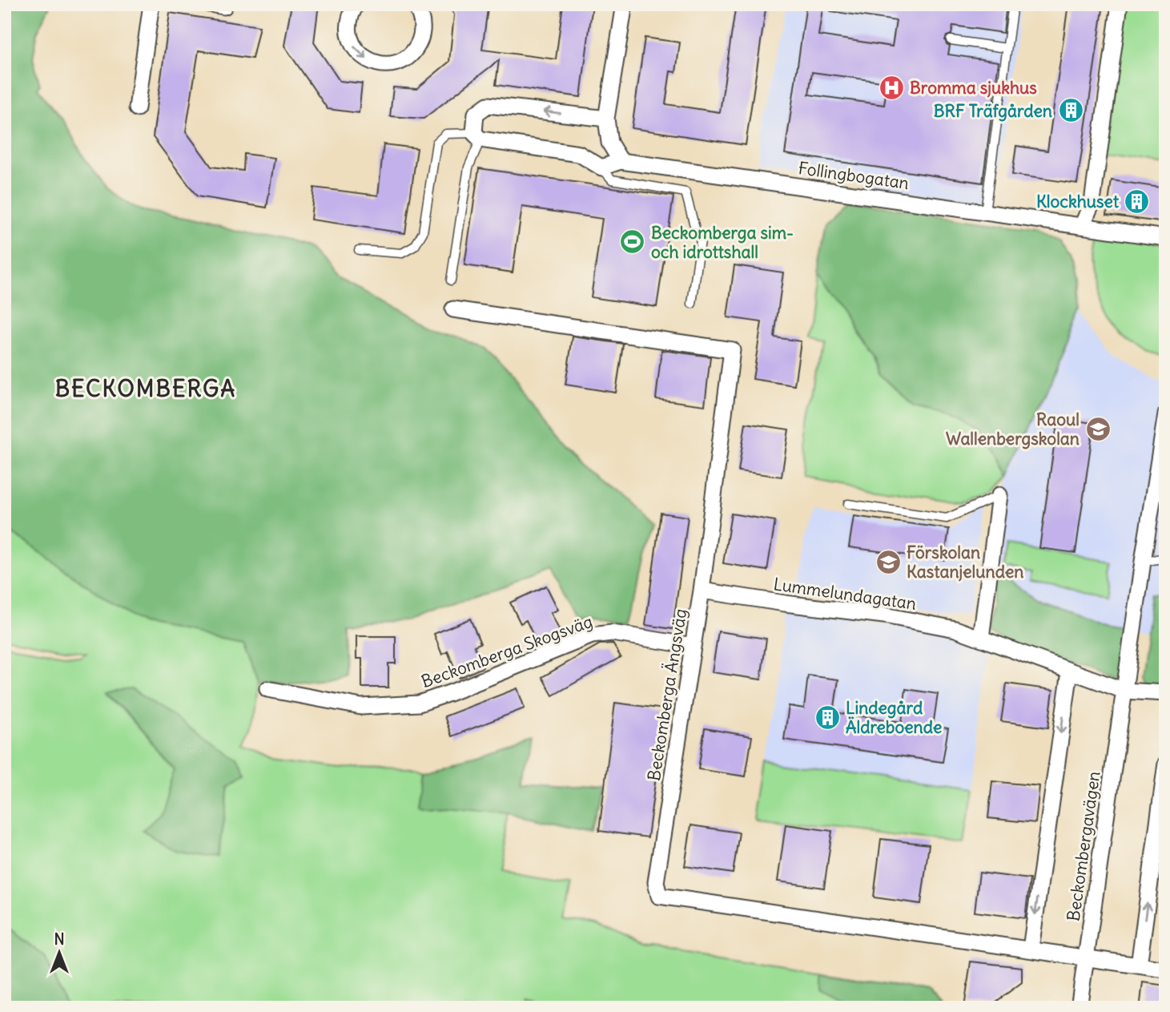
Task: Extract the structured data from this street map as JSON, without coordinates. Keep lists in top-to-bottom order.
{
  "streets": {
    "street": [
      "Follingbogatan",
      "Lummelundagatan",
      "Beckomberga Skogsväg",
      "Beckomberga Ängsväg",
      "Beckombergavägen"
    ]
  },
  "crossings": [
    ["Lummelundagatan", "Beckomberga Ängsväg"],
    ["Lummelundagatan", "Beckombergavägen"],
    ["Beckomberga Skogsväg", "Beckomberga Ängsväg"],
    ["Beckomberga Ängsväg", "Beckombergavägen"]
  ],
  "districts": ["BECKOMBERGA"],
  "places": {
    "hospital": ["Bromma sjukhus"],
    "building": ["BRF Träfgården", "Klockhuset", "Lindegård Äldreboende"],
    "sports": ["Beckomberga sim- och idrottshall"],
    "school or university": ["Raoul Wallenbergskolan", "Förskolan Kastanjelunden"]
  },
  "north": "top"
}
